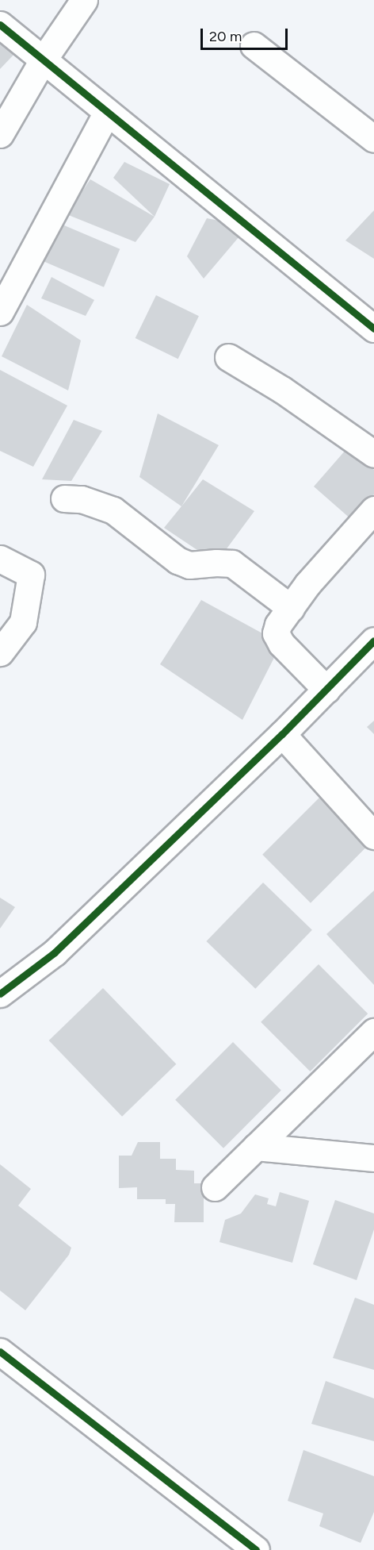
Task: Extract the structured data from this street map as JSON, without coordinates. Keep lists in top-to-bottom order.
{
  "scale_bar": "20 m"
}
